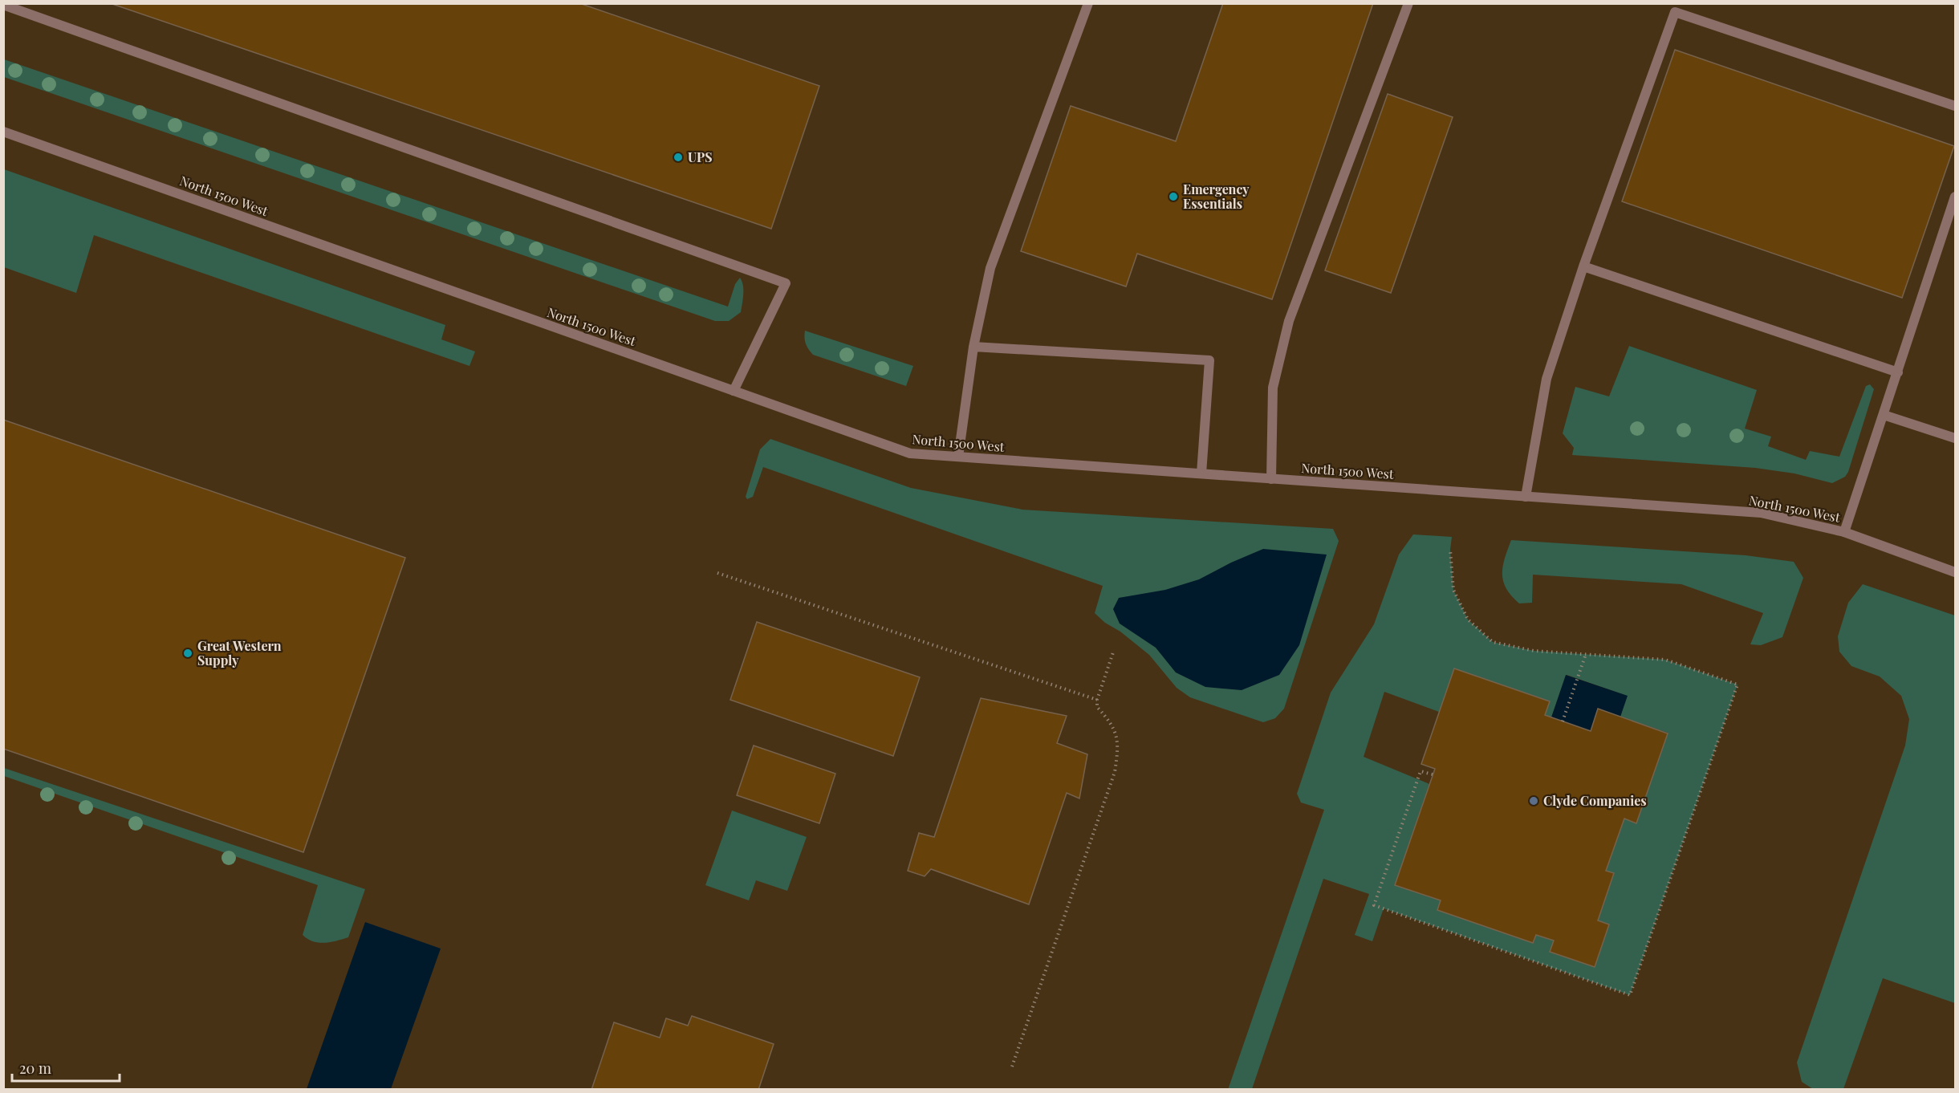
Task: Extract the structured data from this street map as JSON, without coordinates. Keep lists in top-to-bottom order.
{
  "streets": {
    "street": ["North 1500 West"]
  },
  "places": [
    "UPS",
    "Emergency Essentials",
    "Great Western Supply",
    "Clyde Companies"
  ],
  "scale_bar": "20 m"
}
